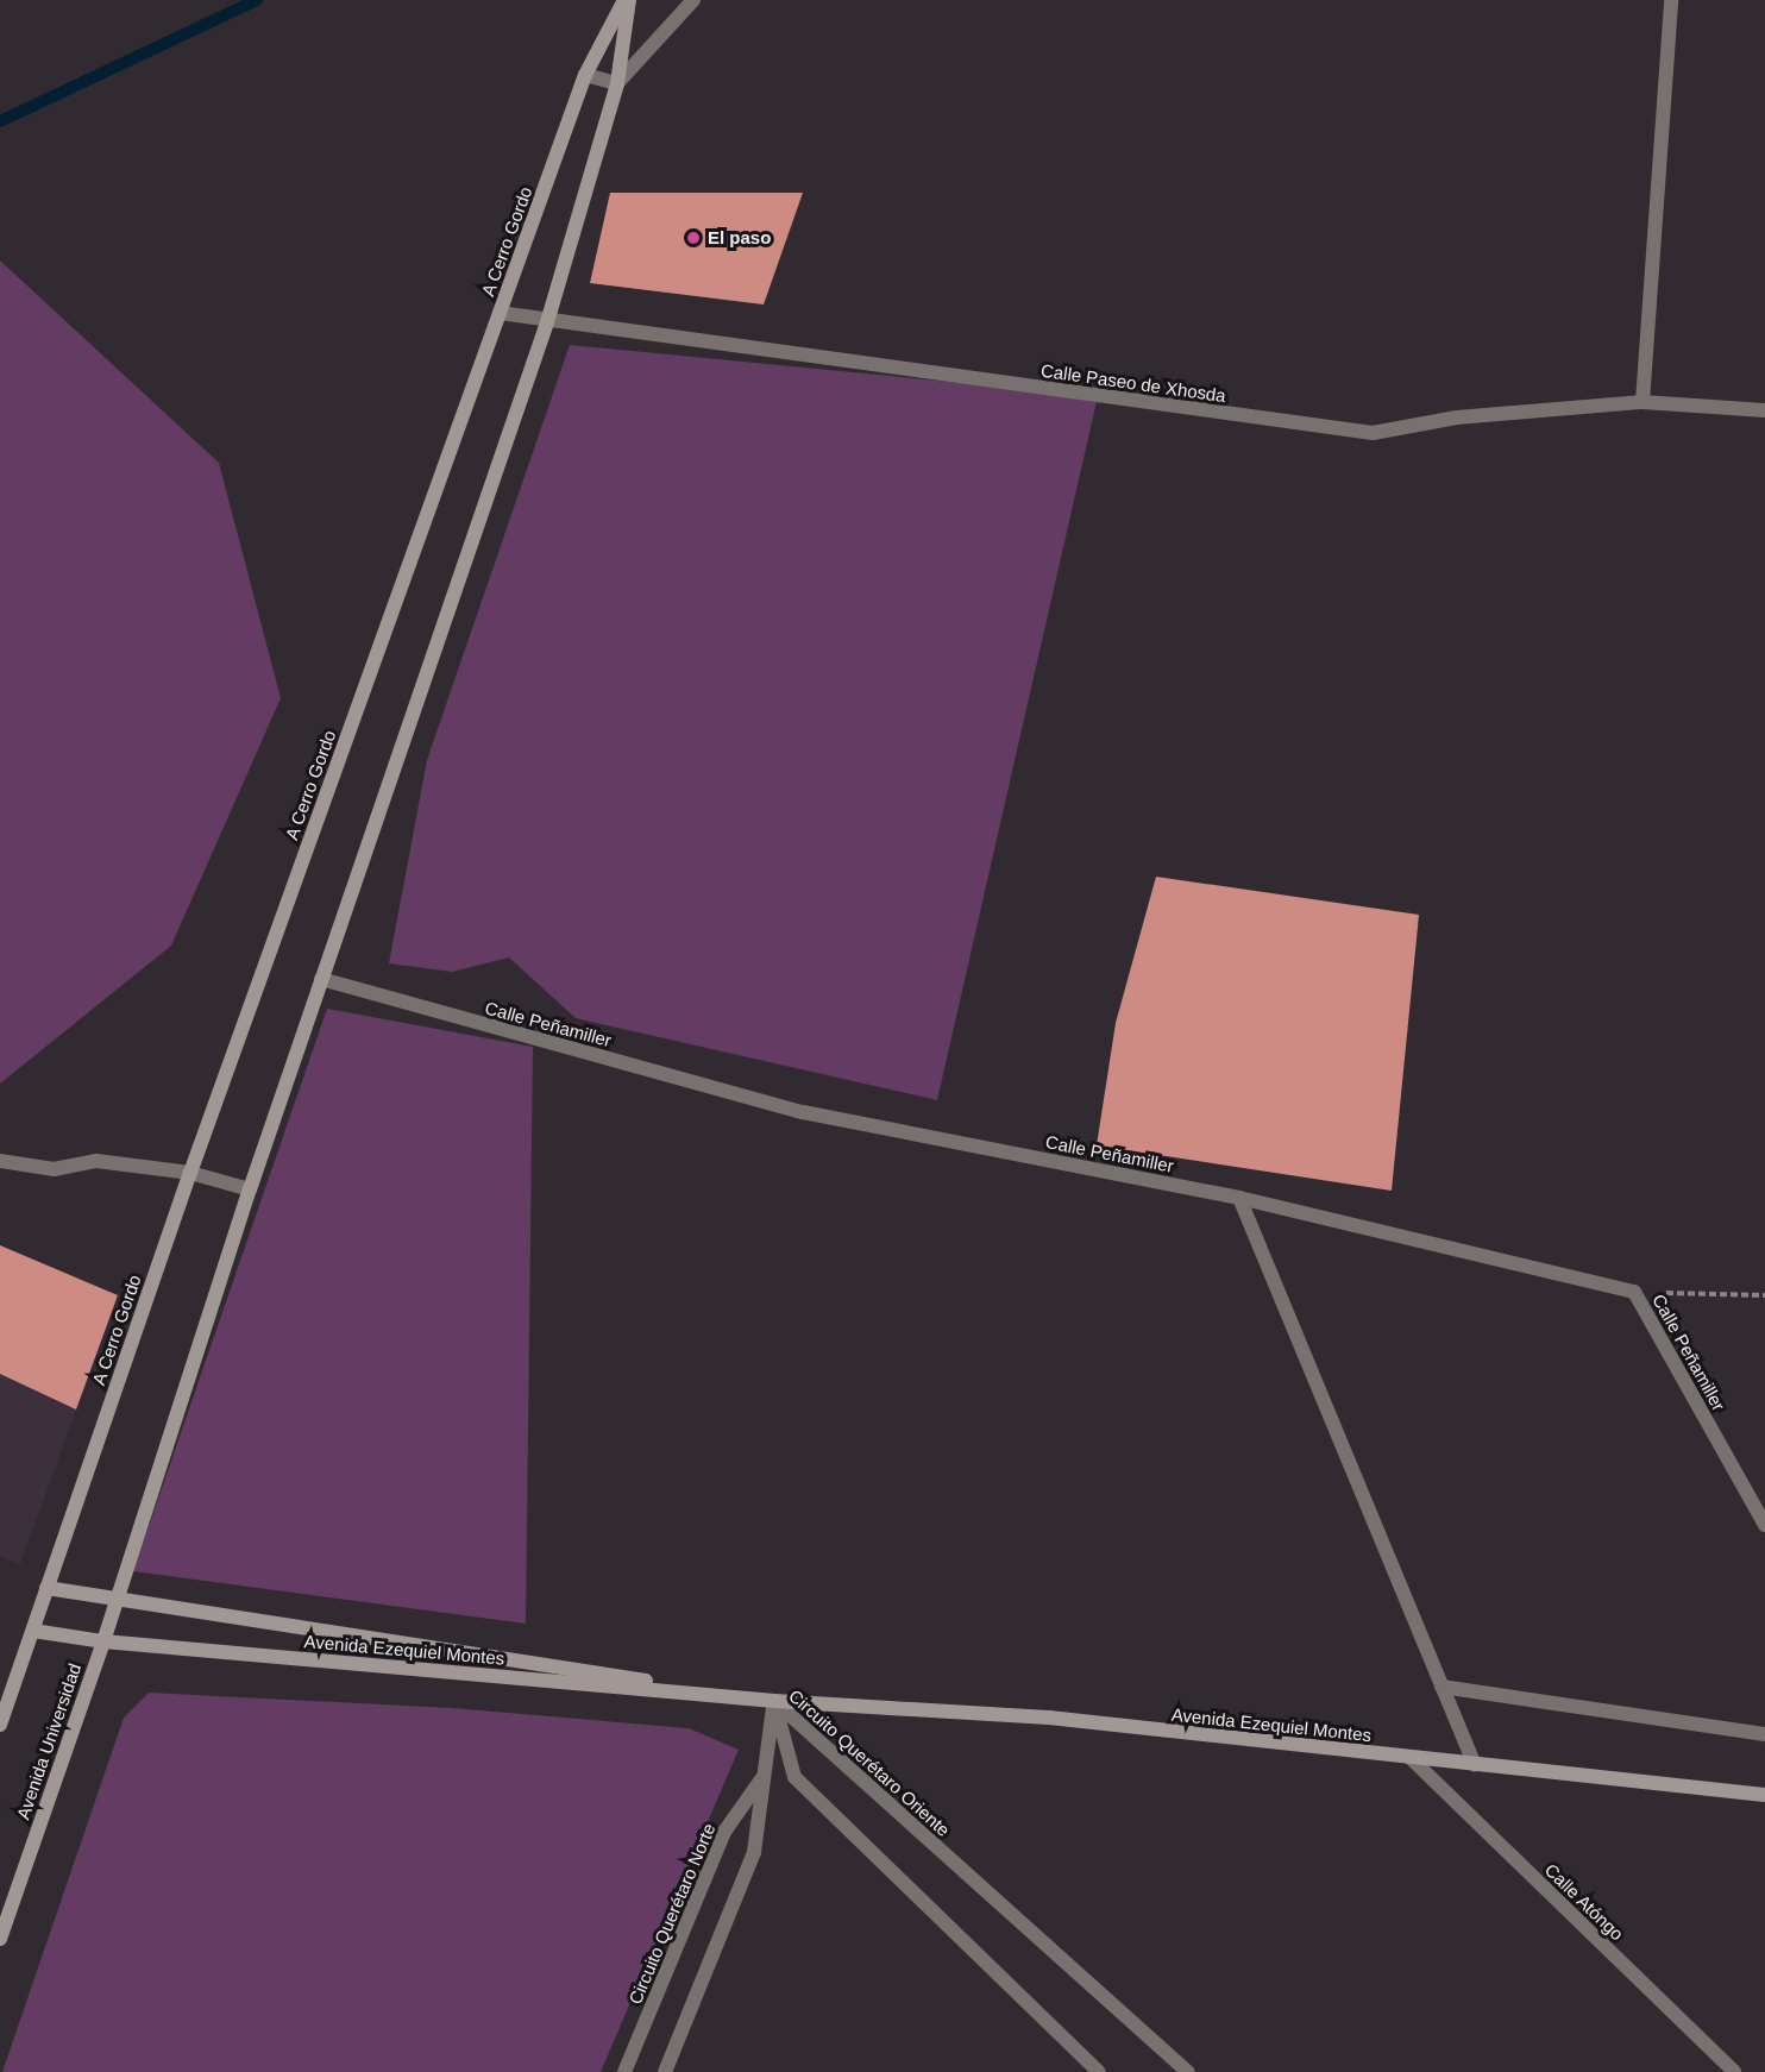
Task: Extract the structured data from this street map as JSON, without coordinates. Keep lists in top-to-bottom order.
{
  "streets": {
    "main road": ["A Cerro Gordo", "Avenida Ezequiel Montes", "Avenida Universidad"],
    "street": [
      "Calle Paseo de Xhosda",
      "Calle Peñamiller",
      "Circuito Querétaro Oriente",
      "Calle Atóngo",
      "Circuito Querétaro Norte"
    ]
  },
  "crossings": [
    ["A Cerro Gordo", "Calle Paseo de Xhosda"],
    ["A Cerro Gordo", "Avenida Ezequiel Montes"],
    ["Avenida Ezequiel Montes", "Avenida Universidad"],
    ["Avenida Ezequiel Montes", "Circuito Querétaro Oriente"],
    ["Avenida Ezequiel Montes", "Calle Atóngo"],
    ["Avenida Ezequiel Montes", "Circuito Querétaro Norte"],
    ["Circuito Querétaro Oriente", "Circuito Querétaro Norte"]
  ],
  "places": ["El paso"]
}
